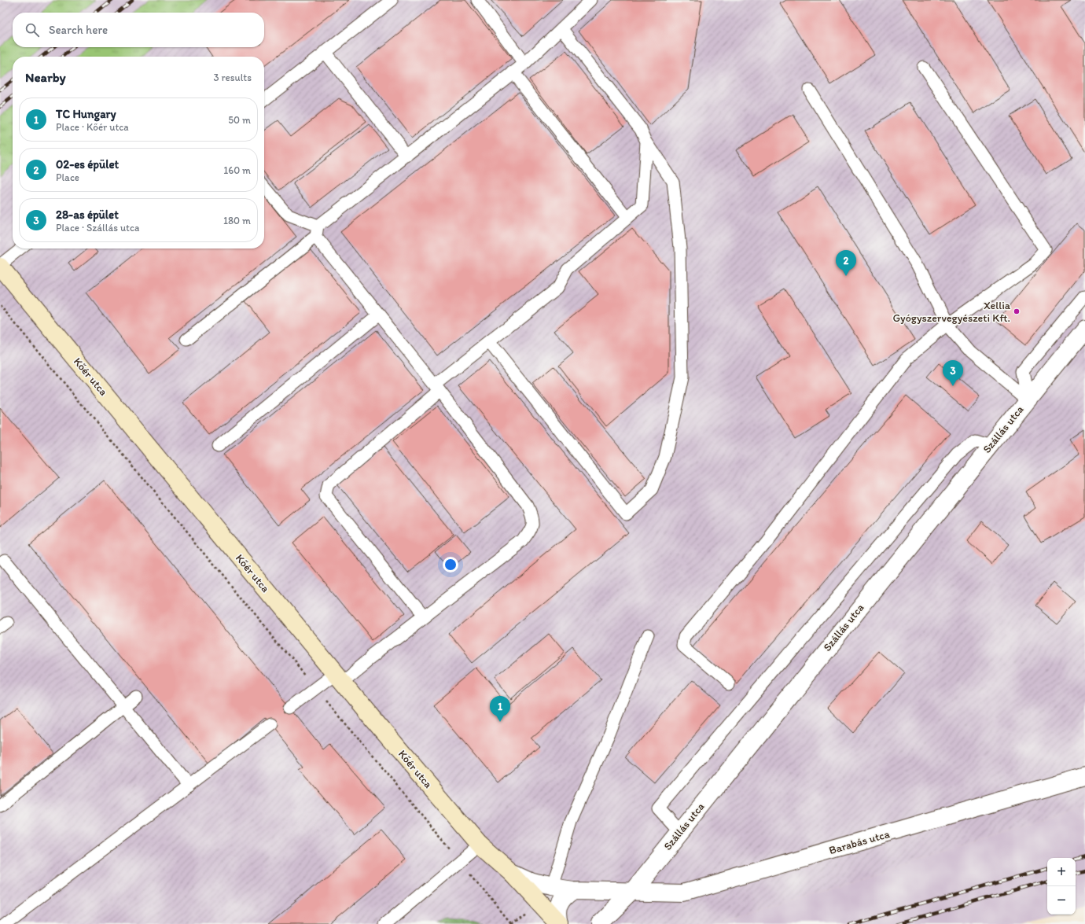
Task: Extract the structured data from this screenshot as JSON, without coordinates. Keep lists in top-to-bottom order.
{
  "streets": {
    "street": ["Kőér utca", "Szállás utca", "Barabás utca"]
  },
  "crossings": [
    ["Kőér utca", "Szállás utca"],
    ["Kőér utca", "Barabás utca"],
    ["Szállás utca", "Barabás utca"]
  ],
  "places": ["Xellia Gyógyszervegyészeti Kft."],
  "page": {
    "search": "Search here",
    "heading": ["Nearby", "3 results"],
    "list": [
      {
        "mark": "1",
        "name": "TC Hungary",
        "note": "Place · Kőér utca",
        "value": "50 m"
      },
      {
        "mark": "2",
        "name": "02-es épület",
        "note": "Place",
        "value": "160 m"
      },
      {
        "mark": "3",
        "name": "28-as épület",
        "note": "Place · Szállás utca",
        "value": "180 m"
      }
    ],
    "pins": ["2", "3", "1"],
    "map_buttons": ["+", "−"]
  }
}
